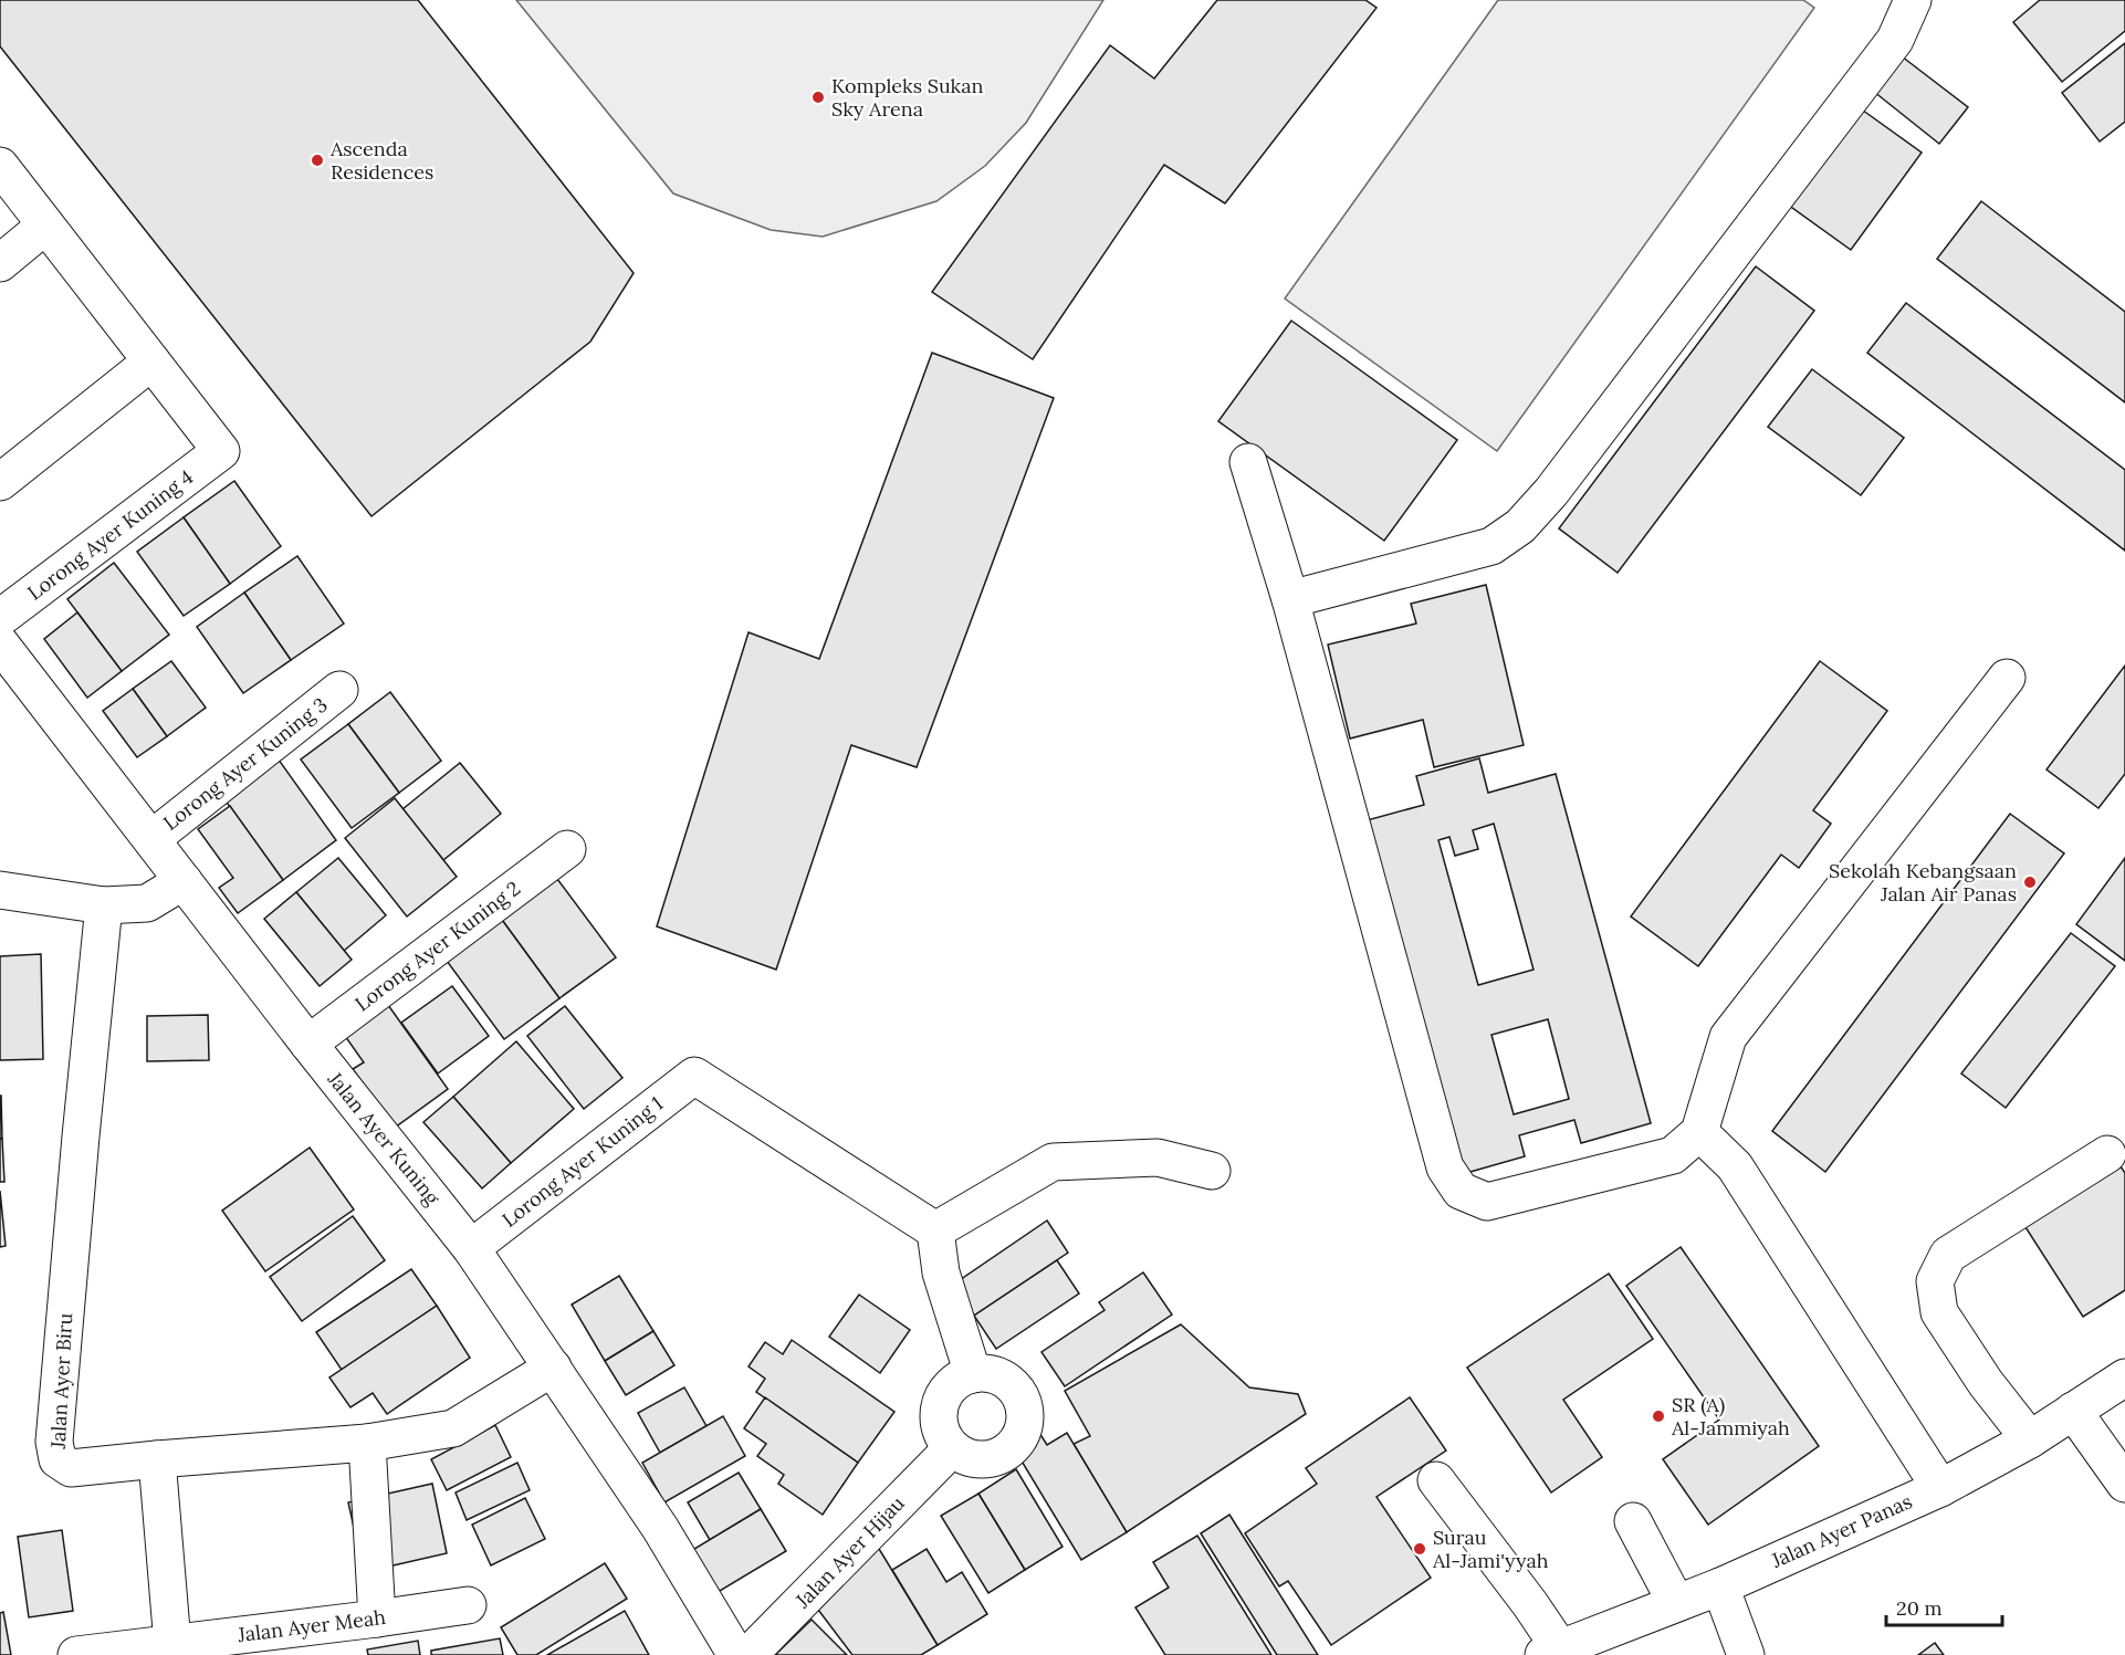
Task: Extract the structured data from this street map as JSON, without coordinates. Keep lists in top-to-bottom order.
{
  "streets": {
    "street": [
      "Lorong Ayer Kuning 4",
      "Lorong Ayer Kuning 3",
      "Lorong Ayer Kuning 2",
      "Jalan Ayer Kuning",
      "Lorong Ayer Kuning 1",
      "Jalan Ayer Biru",
      "Jalan Ayer Panas",
      "Jalan Ayer Hijau",
      "Jalan Ayer Meah"
    ]
  },
  "crossings": [
    ["Lorong Ayer Kuning 3", "Jalan Ayer Kuning"],
    ["Lorong Ayer Kuning 2", "Jalan Ayer Kuning"],
    ["Jalan Ayer Kuning", "Lorong Ayer Kuning 1"],
    ["Jalan Ayer Kuning", "Jalan Ayer Biru"]
  ],
  "places": [
    "Kompleks Sukan Sky Arena",
    "Ascenda Residences",
    "Sekolah Kebangsaan Jalan Air Panas",
    "SR (A) Al-Jammiyah",
    "Surau Al-Jami'yyah"
  ],
  "scale_bar": "20 m"
}
